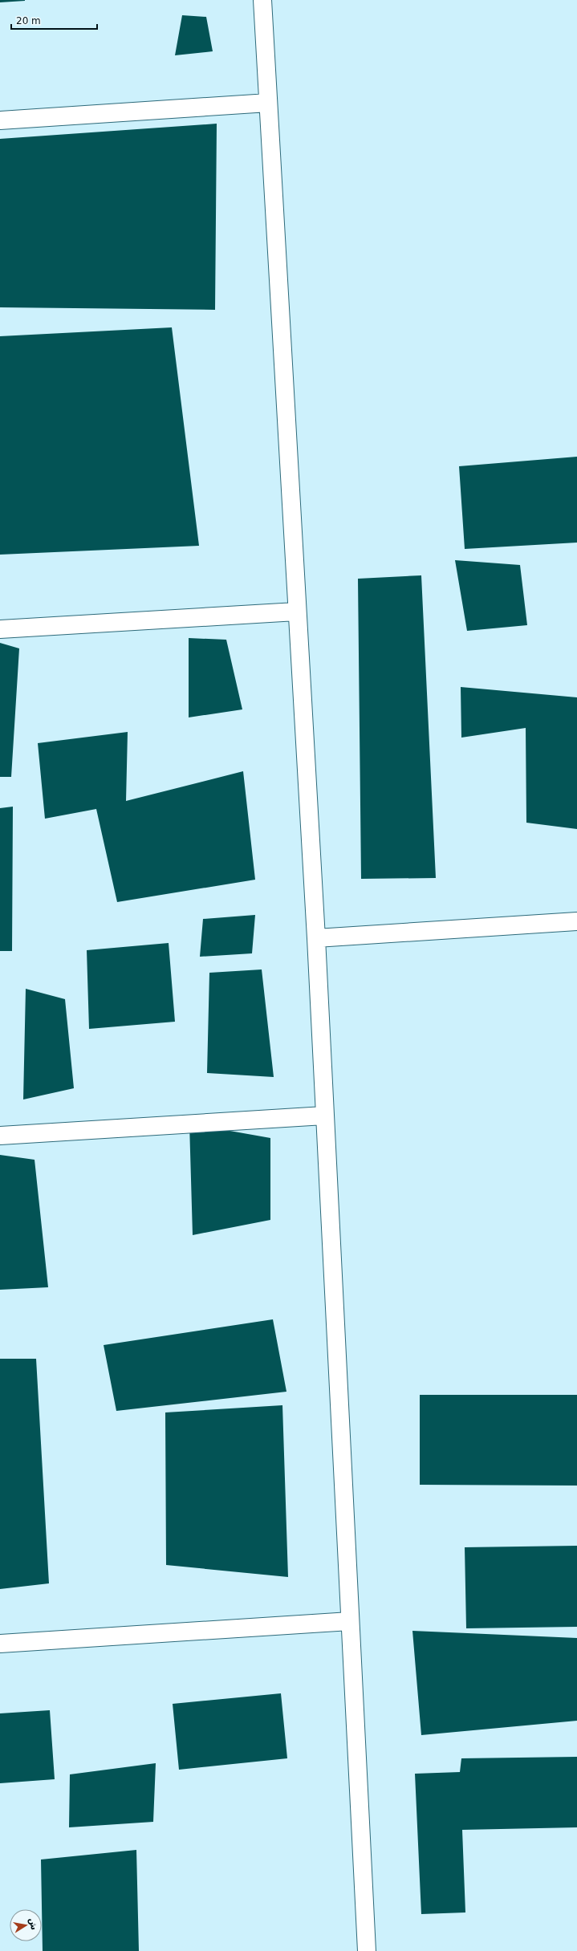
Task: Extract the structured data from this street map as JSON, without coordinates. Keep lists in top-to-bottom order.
{
  "scale_bar": "20 m",
  "north": "right"
}
